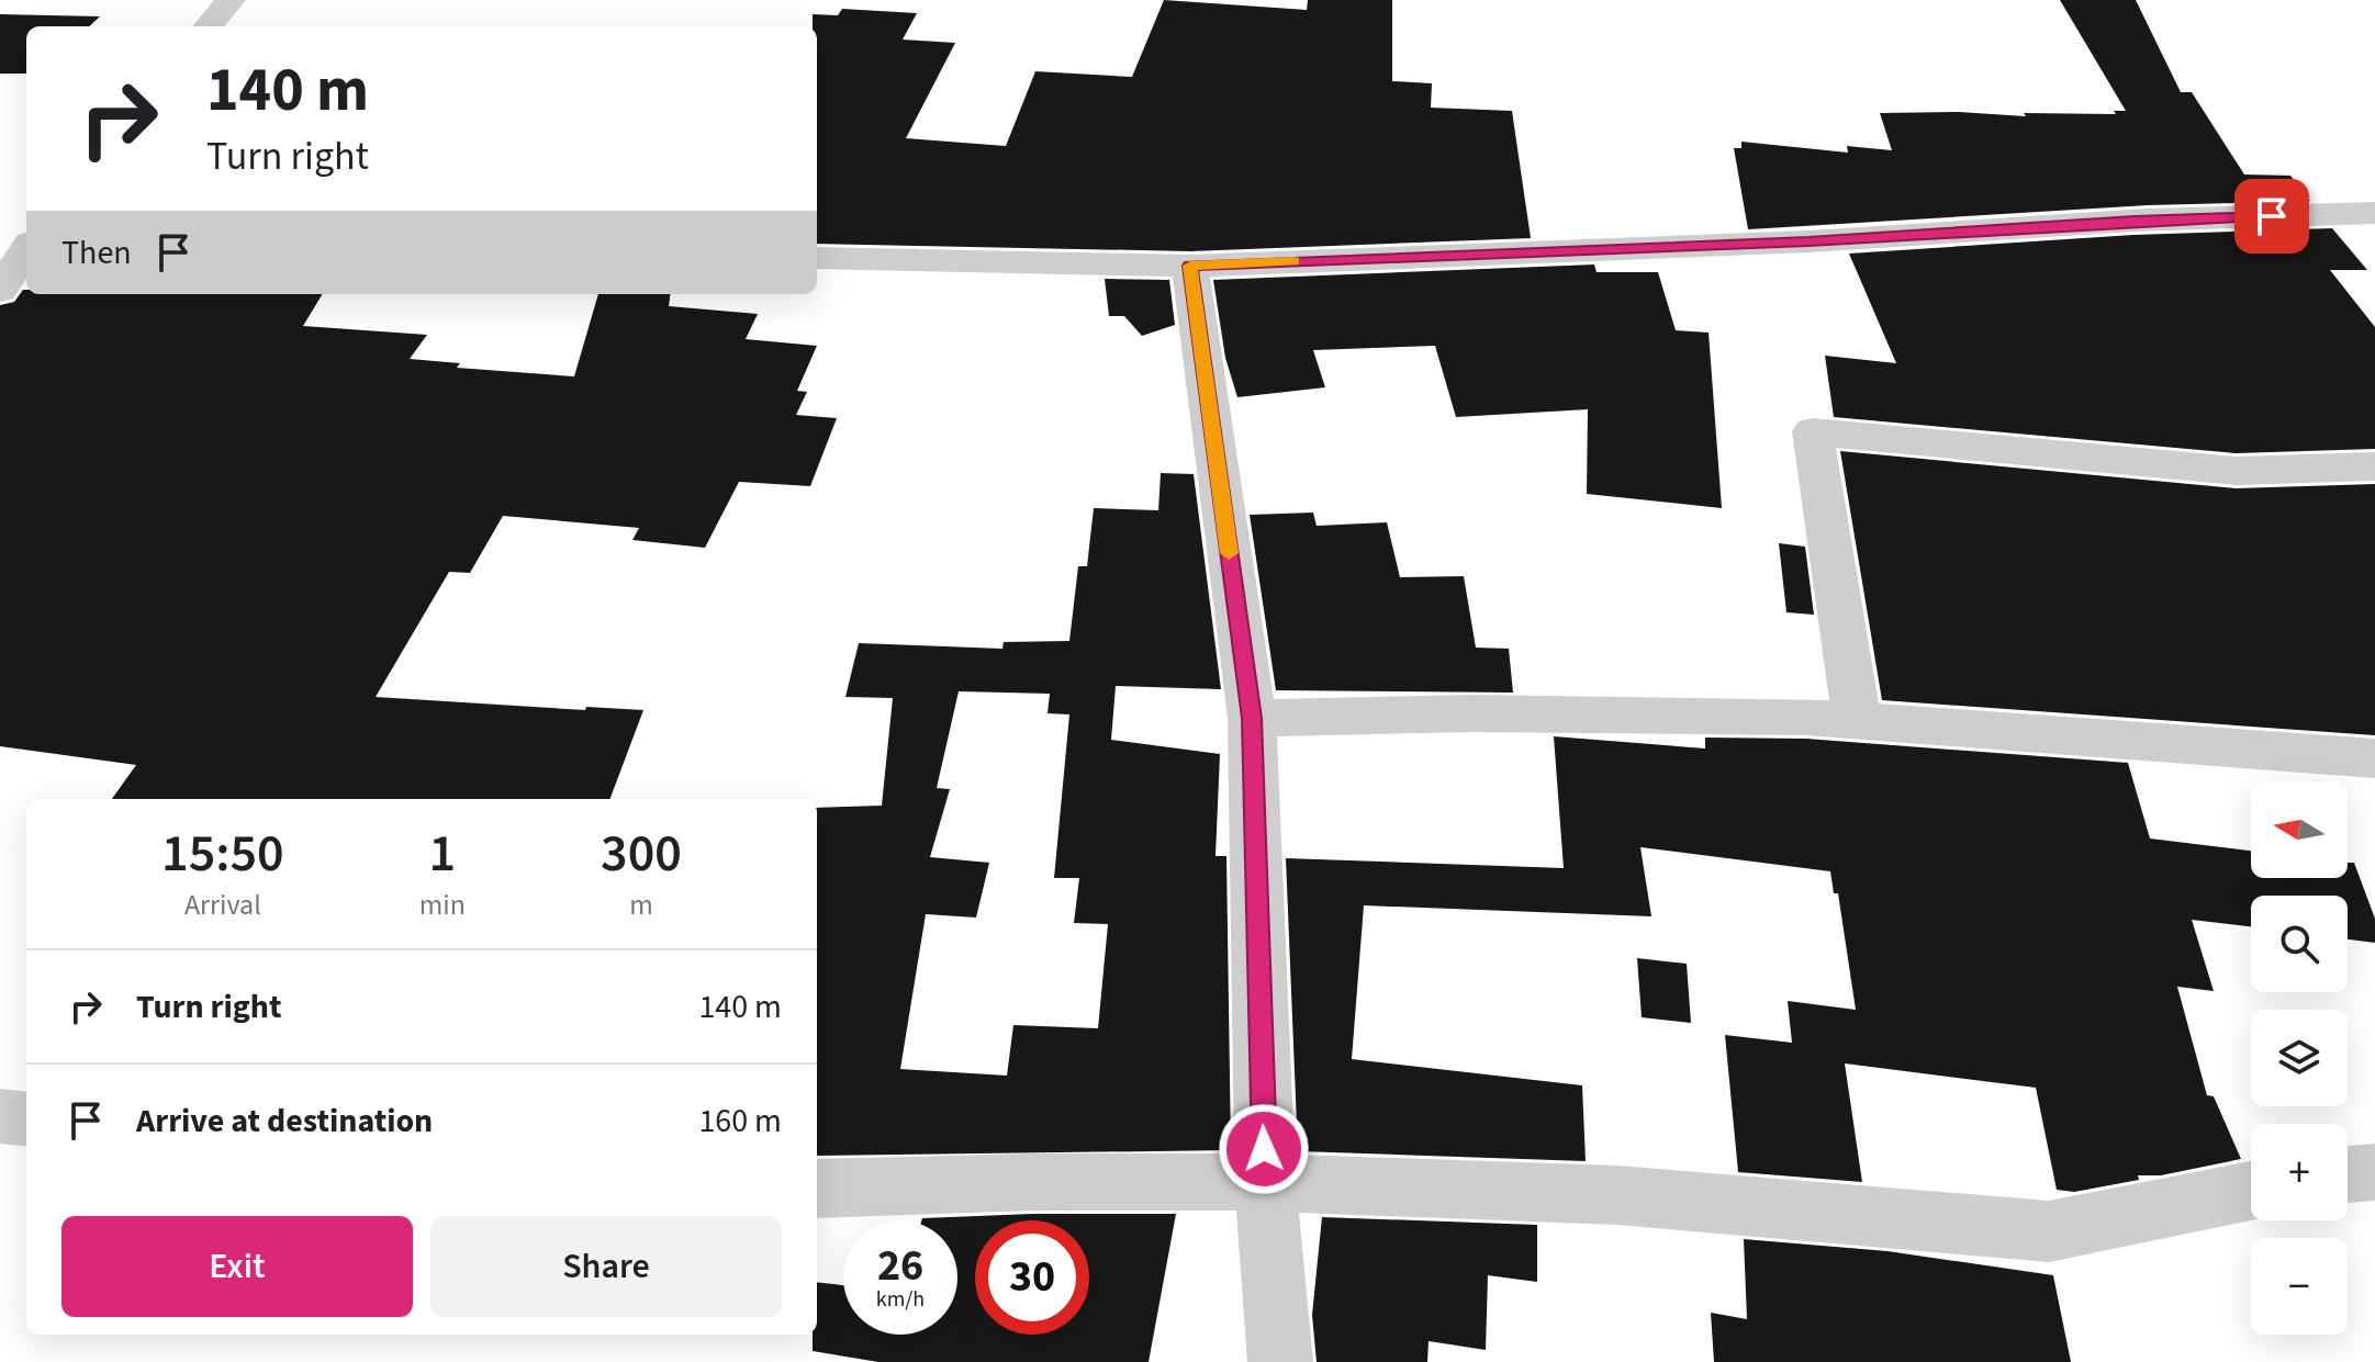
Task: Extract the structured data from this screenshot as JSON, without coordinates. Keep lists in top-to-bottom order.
{
  "north": "left",
  "page": {
    "turn": ["140 m", "Turn right"],
    "then": "Then",
    "map_buttons": ["+", "−"],
    "eta": [
      "15:50",
      "Arrival",
      "1",
      "min",
      "300",
      "m"
    ],
    "list": [
      {
        "name": "Turn right",
        "value": "140 m"
      },
      {
        "name": "Arrive at destination",
        "value": "160 m"
      }
    ],
    "buttons": ["Exit", "Share"],
    "speed": "26 km/h",
    "limit": "30"
  }
}
